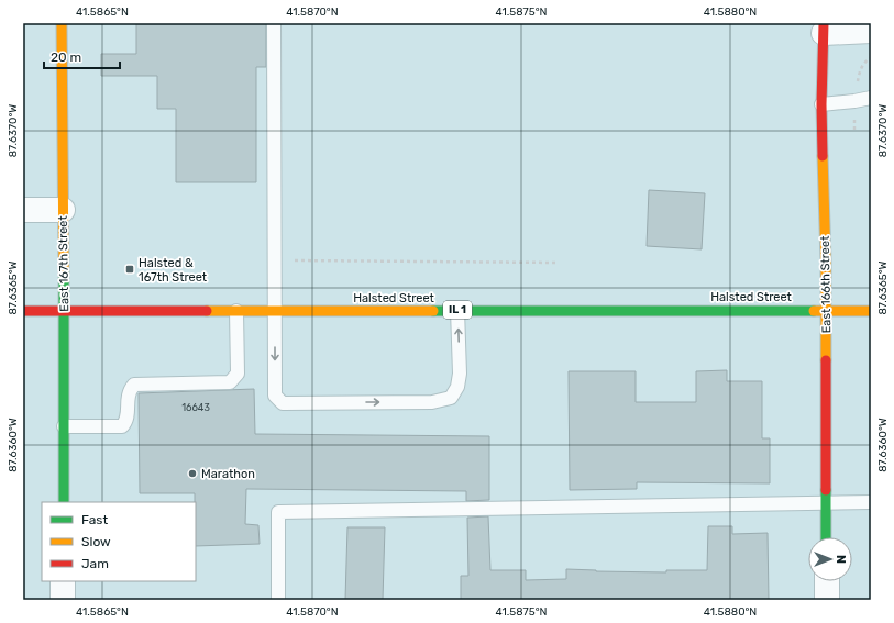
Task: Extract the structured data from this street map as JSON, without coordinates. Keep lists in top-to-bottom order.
{
  "streets": {
    "street": [
      "East 167th Street",
      "East 166th Street",
      "Halsted Street",
      "IL 1"
    ]
  },
  "crossings": [
    ["East 167th Street", "Halsted Street"],
    ["East 166th Street", "Halsted Street"]
  ],
  "places": {
    "transit": ["Halsted & 167th Street"],
    "other": ["Marathon"]
  },
  "house_numbers": ["16643"],
  "legend": ["Fast", "Slow", "Jam"],
  "scale_bar": "20 m",
  "north": "right",
  "coordinates": [
    "41.5865°N",
    "41.5870°N",
    "41.5875°N",
    "41.5880°N",
    "87.6370°W",
    "87.6365°W",
    "87.6360°W"
  ]
}
